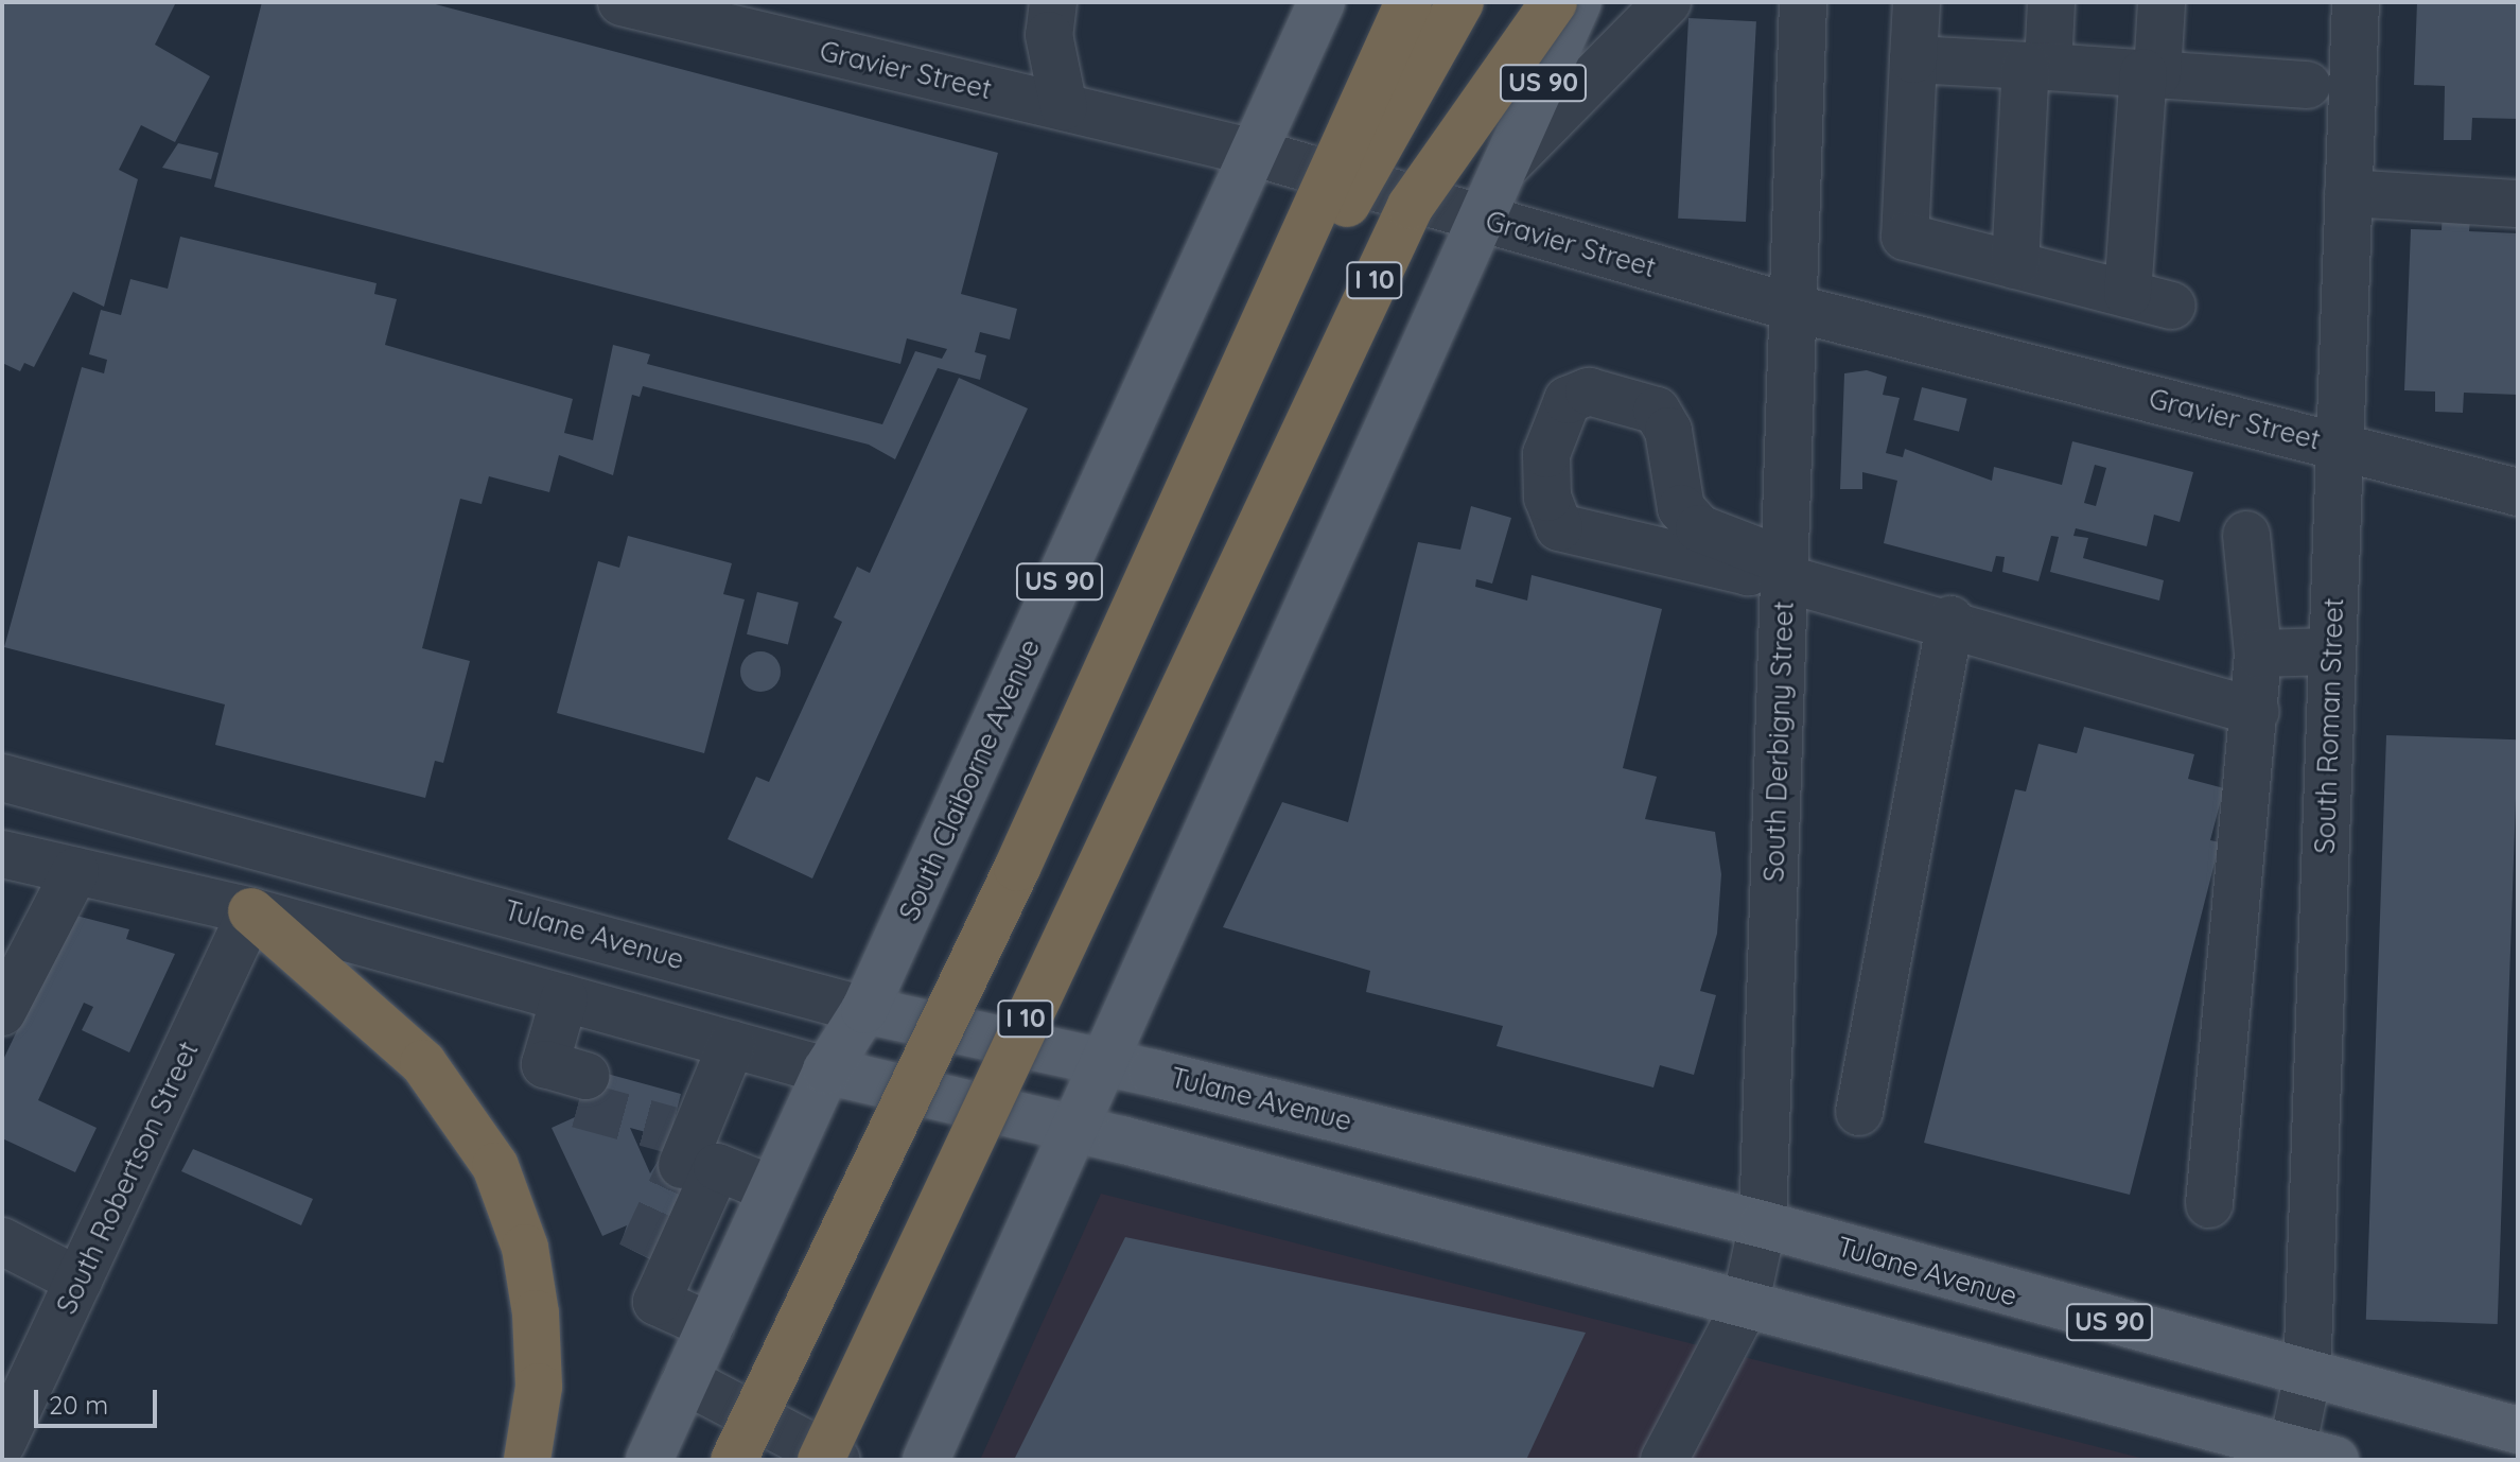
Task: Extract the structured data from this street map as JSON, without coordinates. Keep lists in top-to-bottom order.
{
  "streets": {
    "highway": ["I 10"],
    "main road": ["US 90", "South Claiborne Avenue", "Tulane Avenue"],
    "street": [
      "Gravier Street",
      "South Roman Street",
      "South Derbigny Street",
      "South Robertson Street"
    ]
  },
  "crossings": [
    ["Gravier Street", "US 90"],
    ["Gravier Street", "South Roman Street"],
    ["Gravier Street", "South Derbigny Street"],
    ["Gravier Street", "South Claiborne Avenue"],
    ["US 90", "Tulane Avenue"],
    ["South Roman Street", "Tulane Avenue"],
    ["South Derbigny Street", "Tulane Avenue"],
    ["South Claiborne Avenue", "Tulane Avenue"]
  ],
  "scale_bar": "20 m"
}
